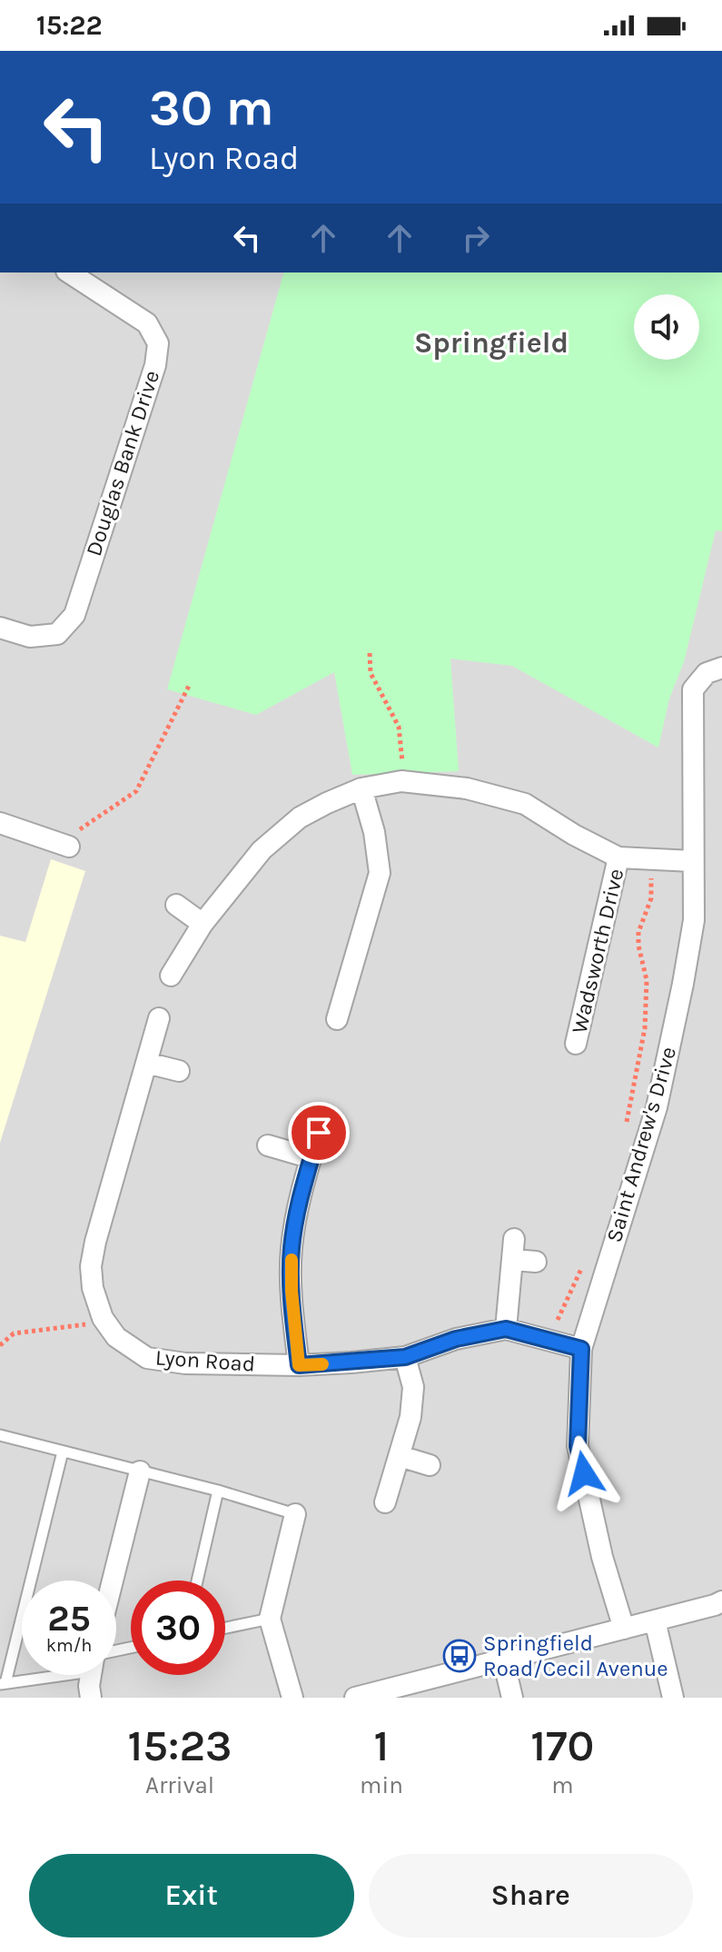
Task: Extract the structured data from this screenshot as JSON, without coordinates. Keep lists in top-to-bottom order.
{
  "streets": {
    "street": [
      "Douglas Bank Drive",
      "Wadsworth Drive",
      "Saint Andrew's Drive",
      "Lyon Road"
    ]
  },
  "crossings": [
    ["Saint Andrew's Drive", "Lyon Road"]
  ],
  "districts": ["Springfield"],
  "places": {
    "bus stop": ["Springfield Road/Cecil Avenue"]
  },
  "page": {
    "status": "15:22",
    "turn": ["30 m", "Lyon Road"],
    "speed": "25 km/h",
    "limit": "30",
    "eta": [
      "15:23",
      "Arrival",
      "1",
      "min",
      "170",
      "m"
    ],
    "buttons": ["Exit", "Share"]
  }
}
